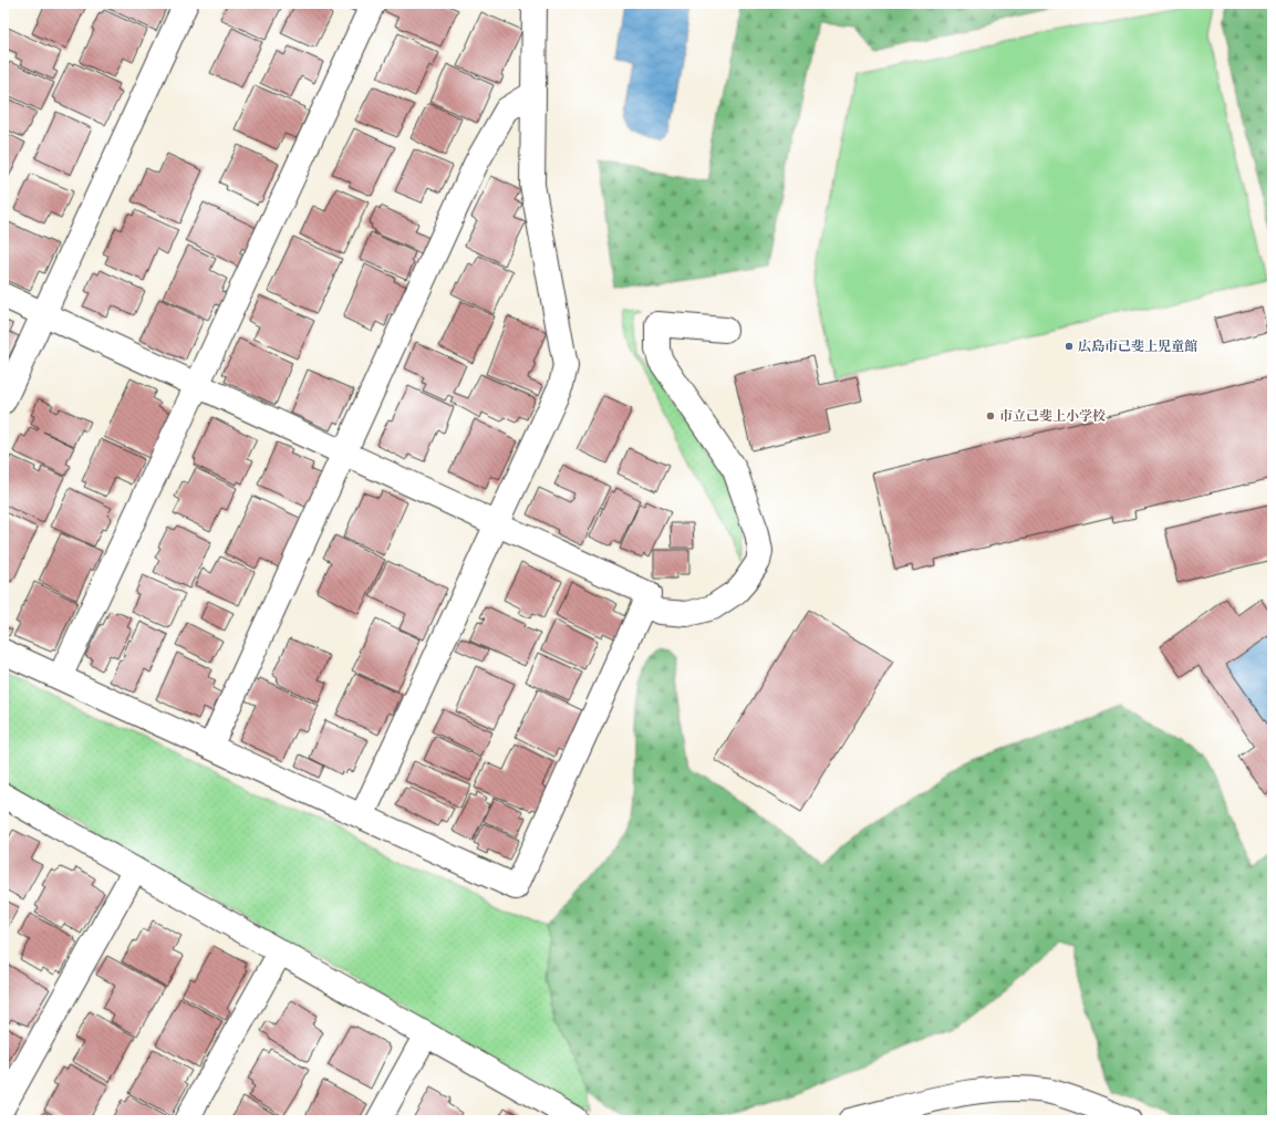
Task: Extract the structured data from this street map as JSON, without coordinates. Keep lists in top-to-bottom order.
{
  "places": ["広島市己斐上児童館", "市立己斐上小学校"]
}
